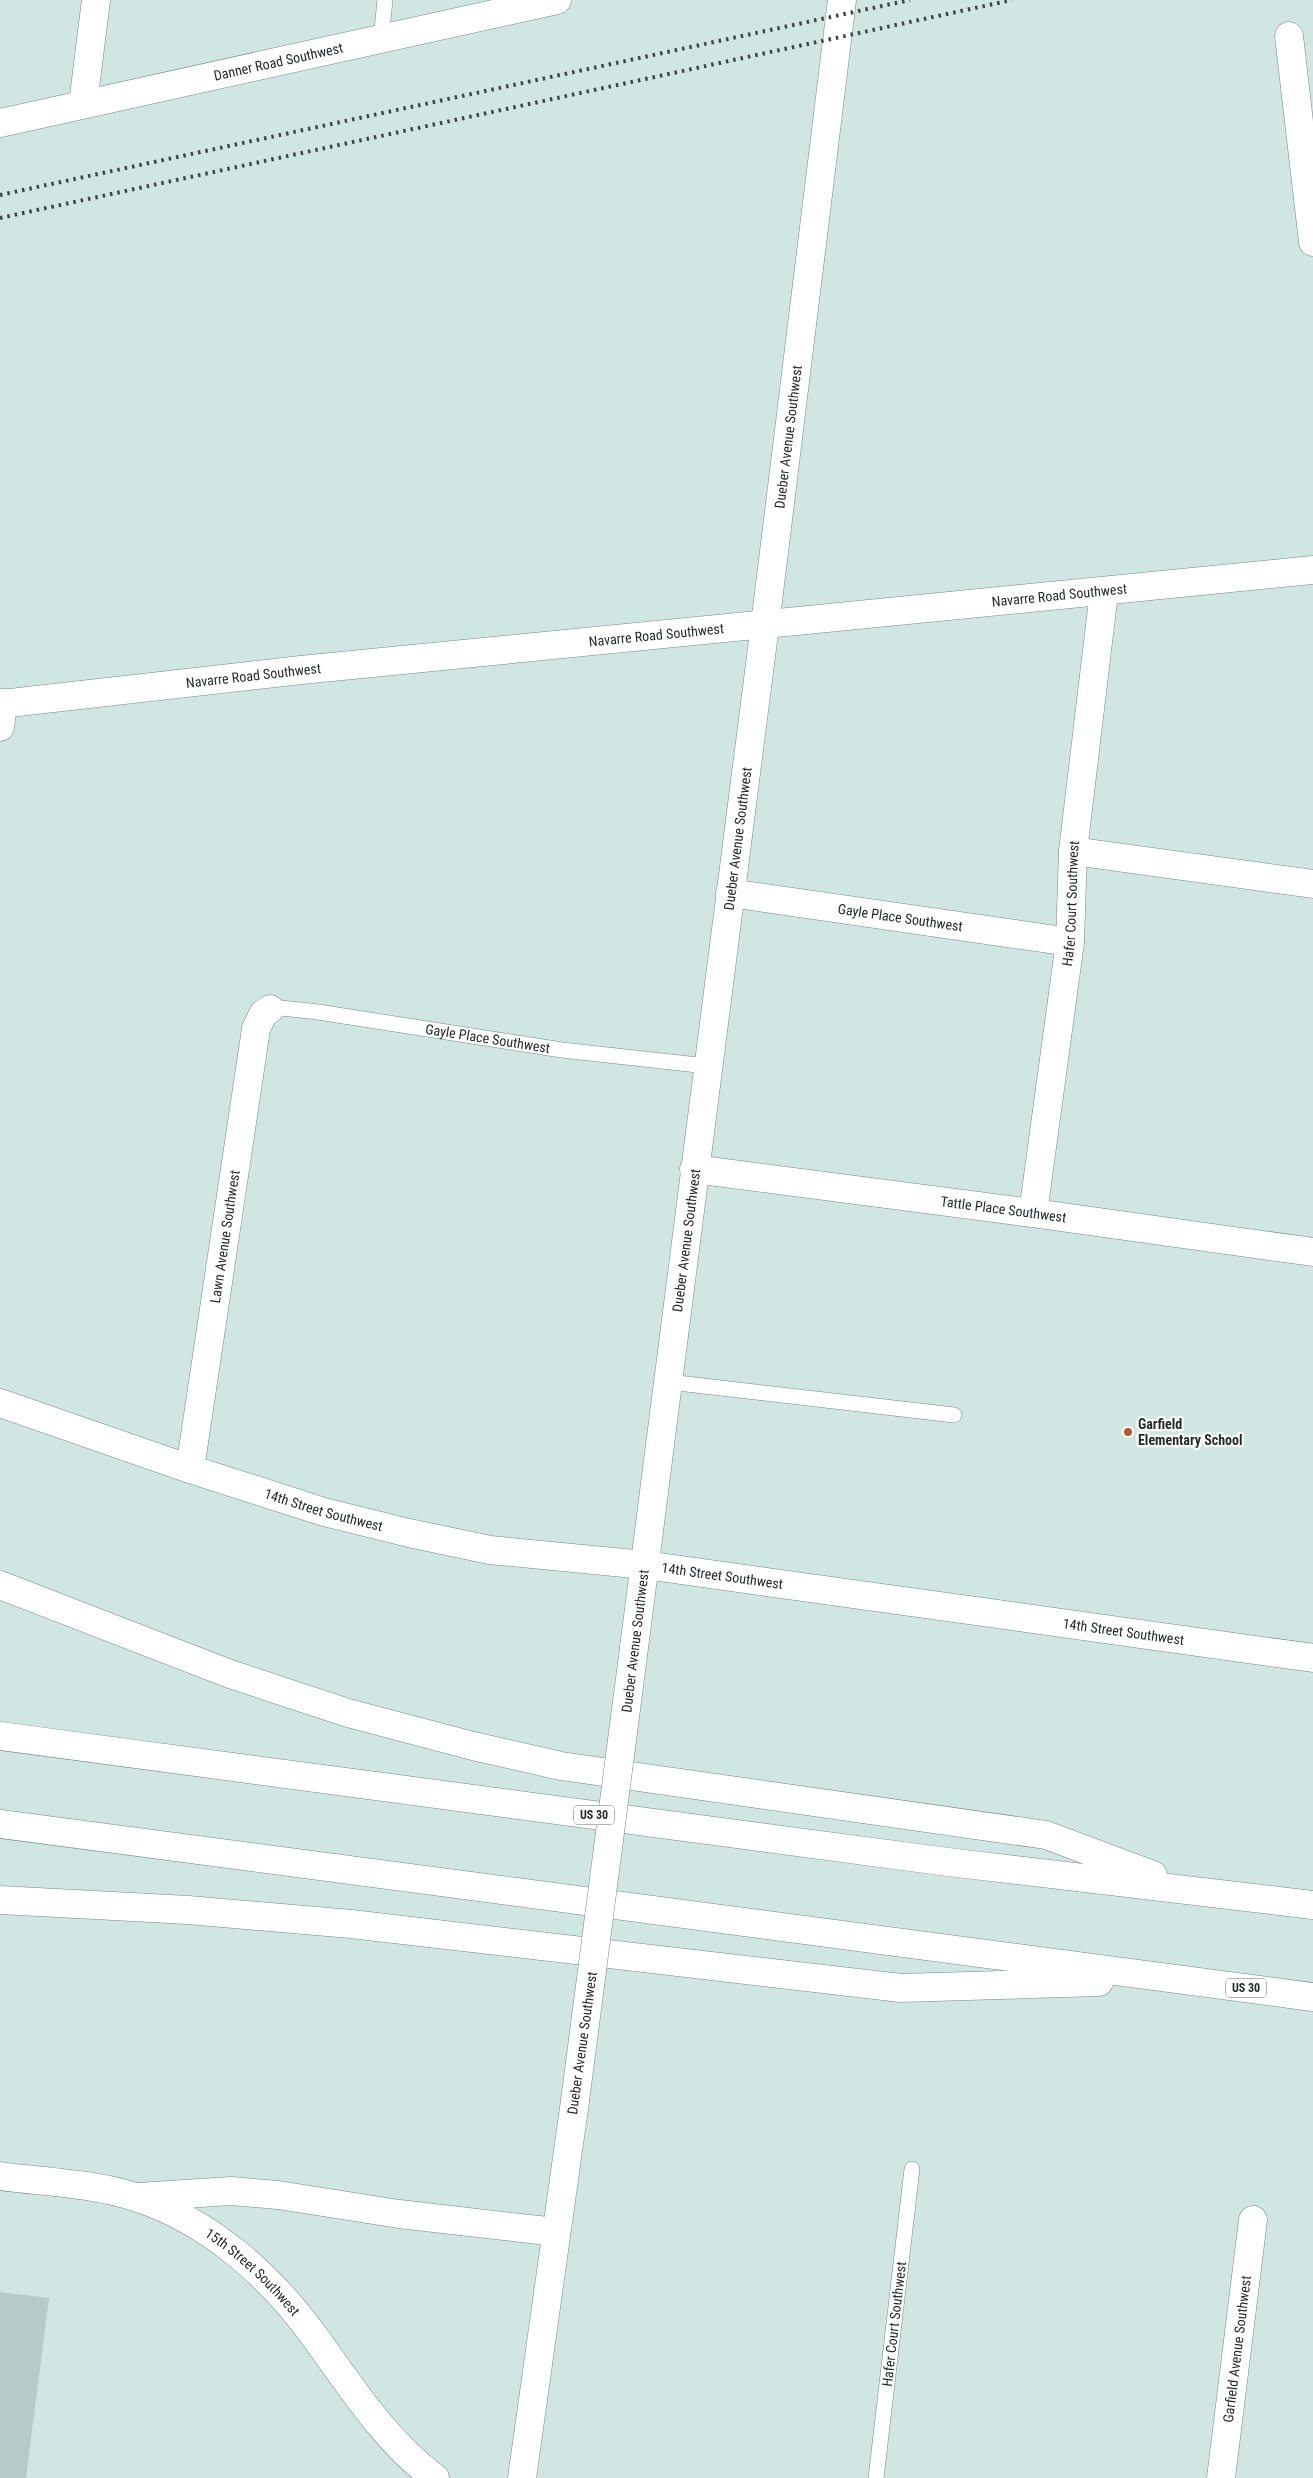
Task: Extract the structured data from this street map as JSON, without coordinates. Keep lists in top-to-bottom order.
{
  "streets": {
    "main road": [
      "Danner Road Southwest",
      "Dueber Avenue Southwest",
      "Navarre Road Southwest",
      "Hafer Court Southwest",
      "Gayle Place Southwest",
      "Tattle Place Southwest",
      "Lawn Avenue Southwest",
      "14th Street Southwest",
      "US 30",
      "15th Street Southwest",
      "Garfield Avenue Southwest"
    ]
  },
  "crossings": [
    ["Dueber Avenue Southwest", "Navarre Road Southwest"],
    ["Dueber Avenue Southwest", "Gayle Place Southwest"],
    ["Dueber Avenue Southwest", "Tattle Place Southwest"],
    ["Dueber Avenue Southwest", "14th Street Southwest"],
    ["Navarre Road Southwest", "Hafer Court Southwest"],
    ["Hafer Court Southwest", "Gayle Place Southwest"],
    ["Hafer Court Southwest", "Tattle Place Southwest"],
    ["Gayle Place Southwest", "Lawn Avenue Southwest"],
    ["Lawn Avenue Southwest", "14th Street Southwest"]
  ],
  "places": ["Garfield Elementary School"]
}
